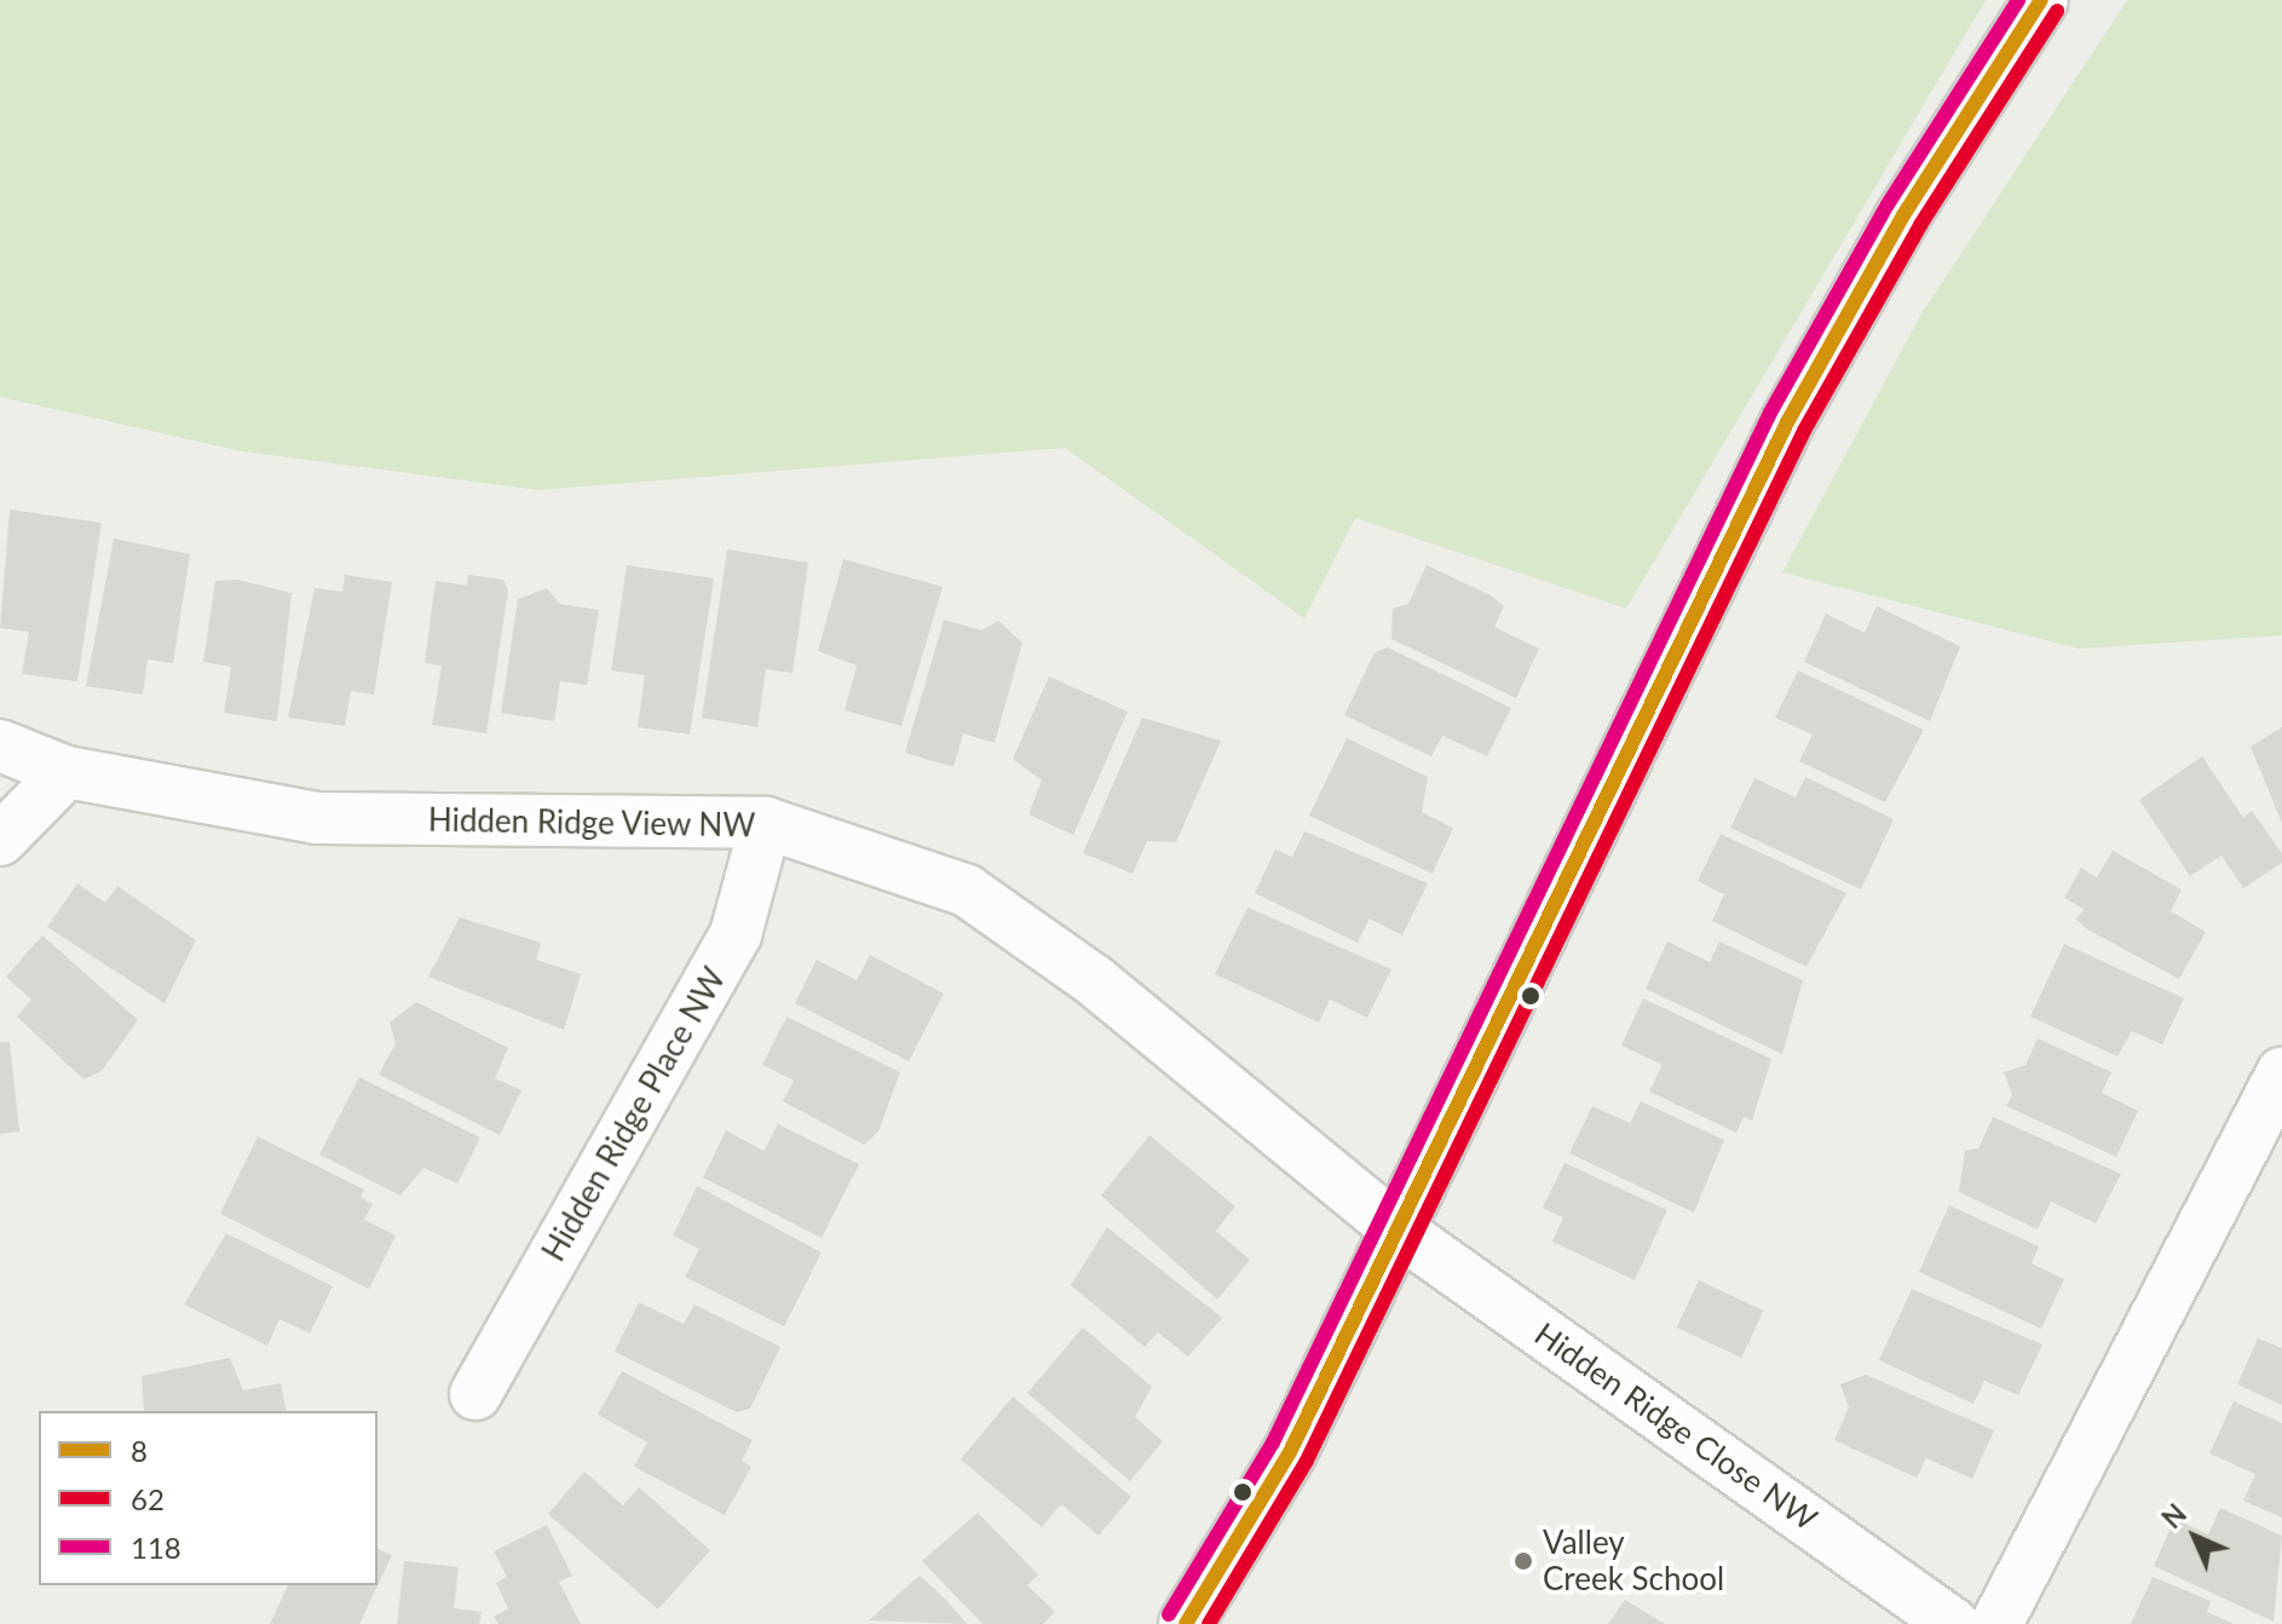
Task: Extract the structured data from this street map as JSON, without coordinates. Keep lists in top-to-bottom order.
{
  "streets": {
    "street": ["Hidden Ridge View NW", "Hidden Ridge Place NW", "Hidden Ridge Close NW"]
  },
  "crossings": [
    ["Hidden Ridge View NW", "Hidden Ridge Place NW"],
    ["Hidden Ridge View NW", "Hidden Ridge Close NW"]
  ],
  "places": ["Valley Creek School"],
  "lines": ["transit line 8", "transit line 118", "transit line 62"],
  "legend": ["8", "62", "118"],
  "north": "top left"
}
